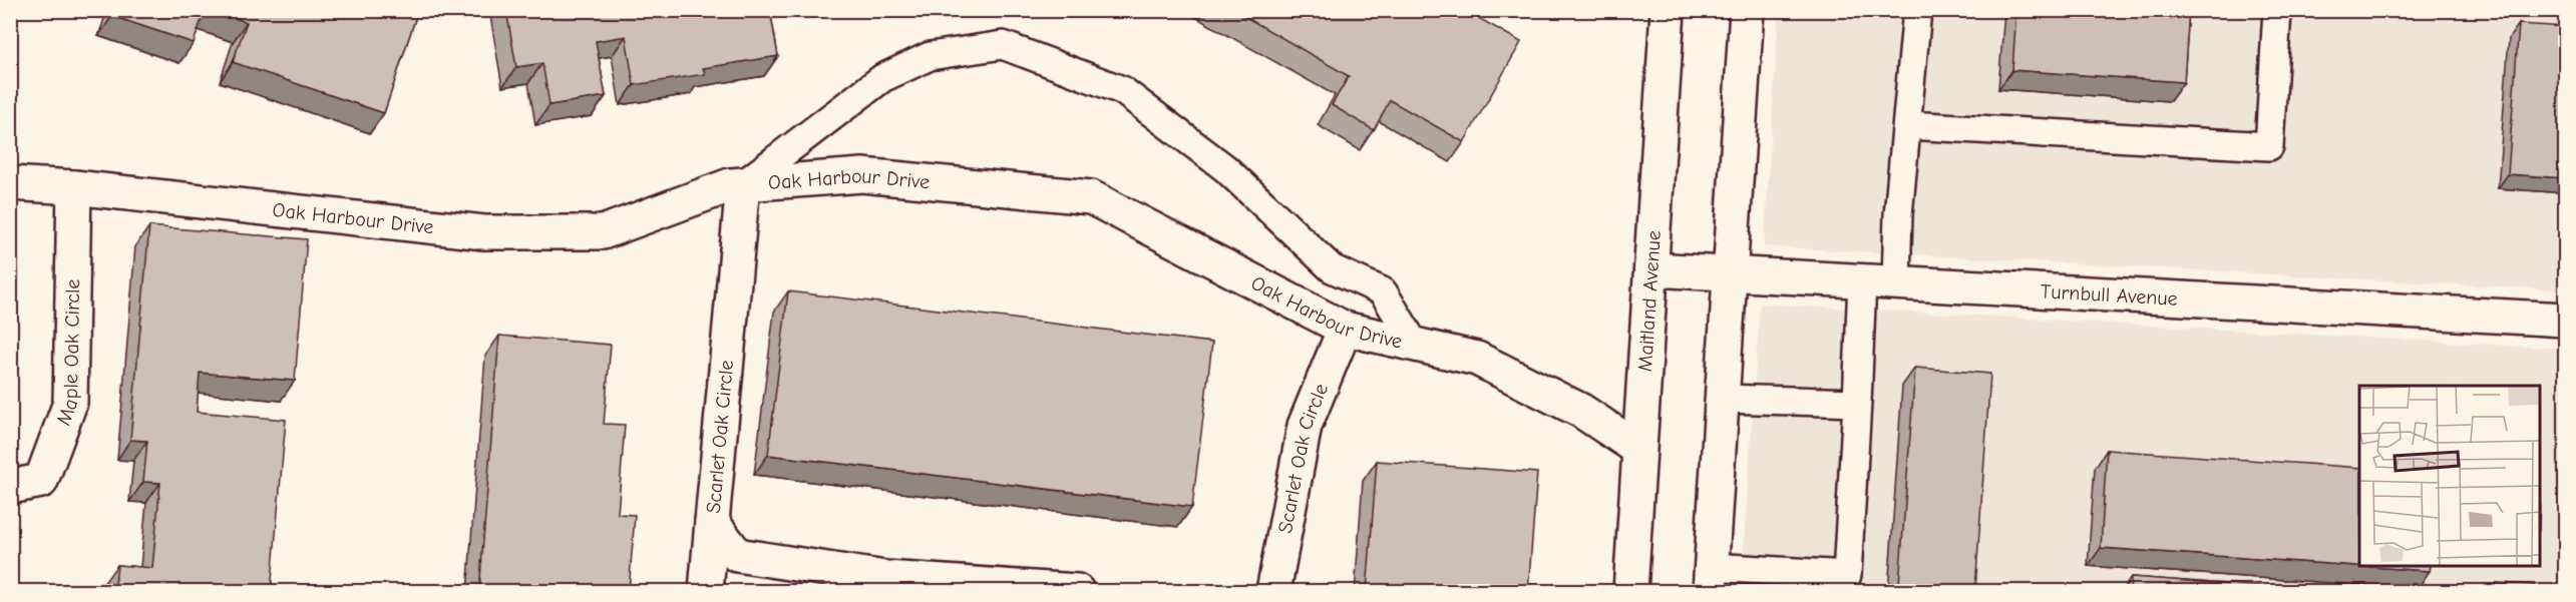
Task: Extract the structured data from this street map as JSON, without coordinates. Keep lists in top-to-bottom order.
{
  "streets": {
    "street": [
      "Oak Harbour Drive",
      "Turnbull Avenue",
      "Maitland Avenue",
      "Maple Oak Circle",
      "Scarlet Oak Circle"
    ]
  },
  "crossings": [
    ["Oak Harbour Drive", "Maitland Avenue"],
    ["Oak Harbour Drive", "Maple Oak Circle"],
    ["Oak Harbour Drive", "Scarlet Oak Circle"],
    ["Turnbull Avenue", "Maitland Avenue"]
  ]
}
